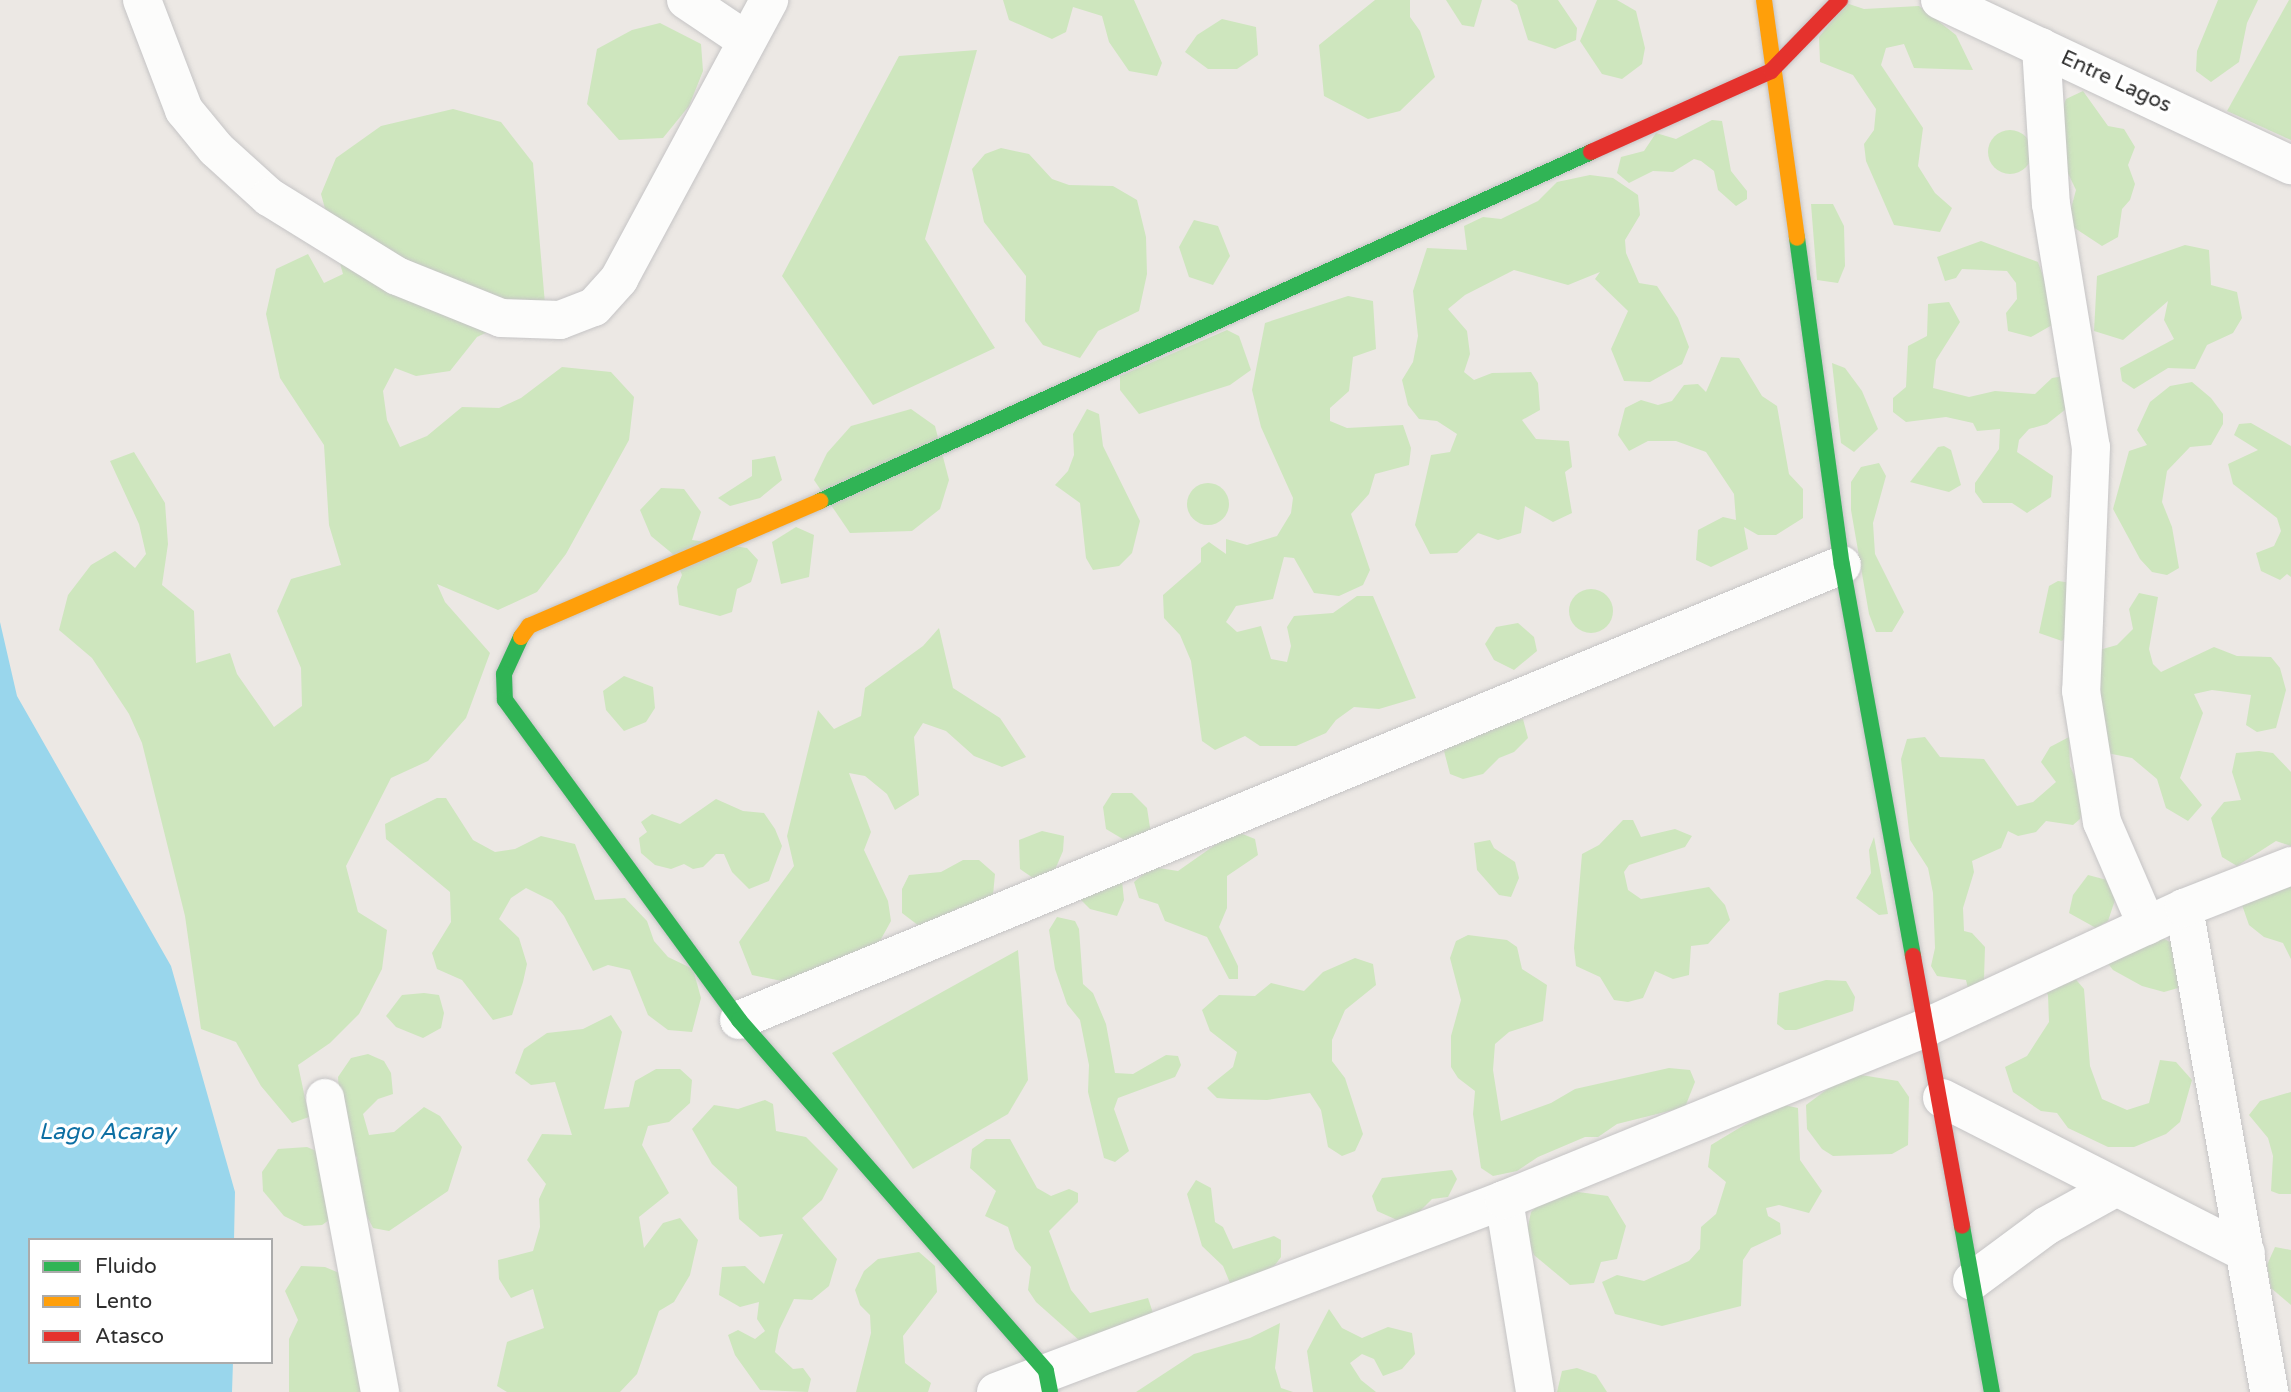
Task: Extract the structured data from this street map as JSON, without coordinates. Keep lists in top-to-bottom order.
{
  "streets": {
    "street": ["Entre Lagos"]
  },
  "water": ["Lago Acaray"],
  "legend": ["Fluido", "Lento", "Atasco"]
}
